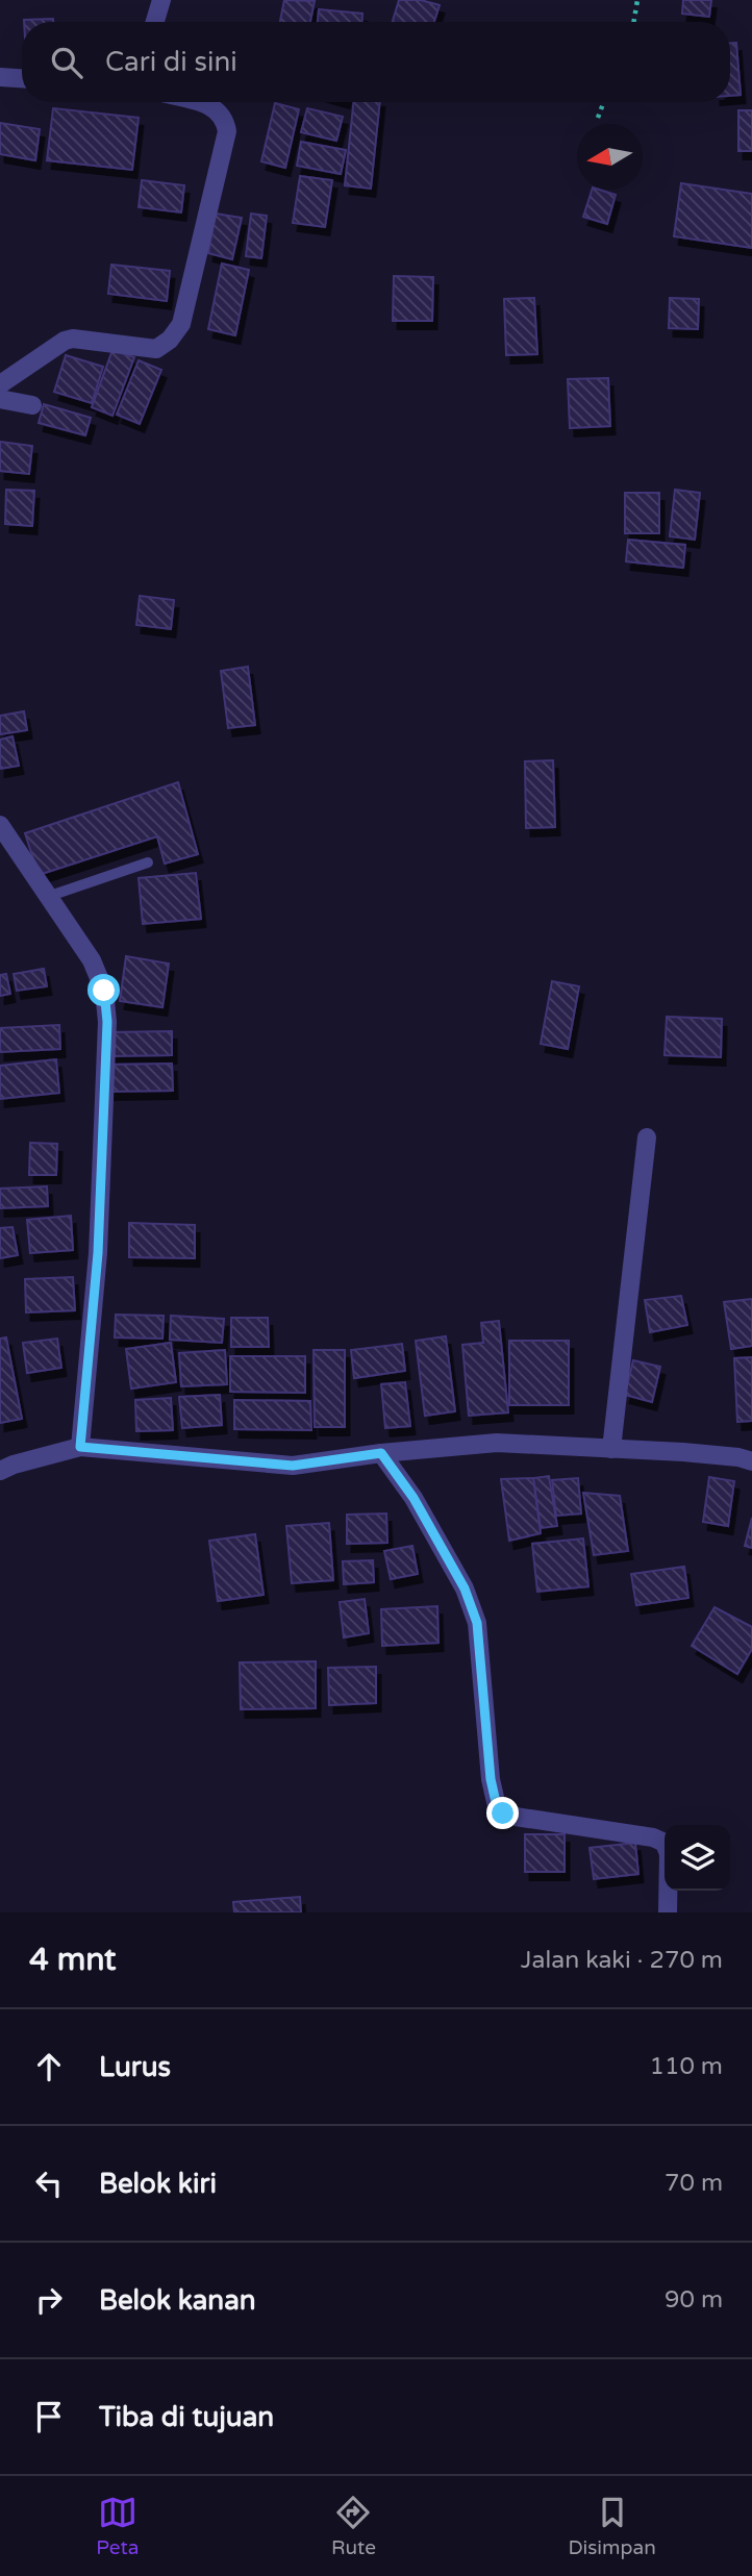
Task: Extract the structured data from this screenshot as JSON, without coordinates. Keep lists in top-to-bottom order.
{
  "north": "left",
  "page": {
    "search": "Cari di sini",
    "heading": ["4 mnt", "Jalan kaki · 270 m"],
    "list": [
      ["Lurus", "110 m"],
      ["Belok kiri", "70 m"],
      ["Belok kanan", "90 m"],
      "Tiba di tujuan"
    ],
    "nav": ["Peta", "Rute", "Disimpan"]
  }
}
